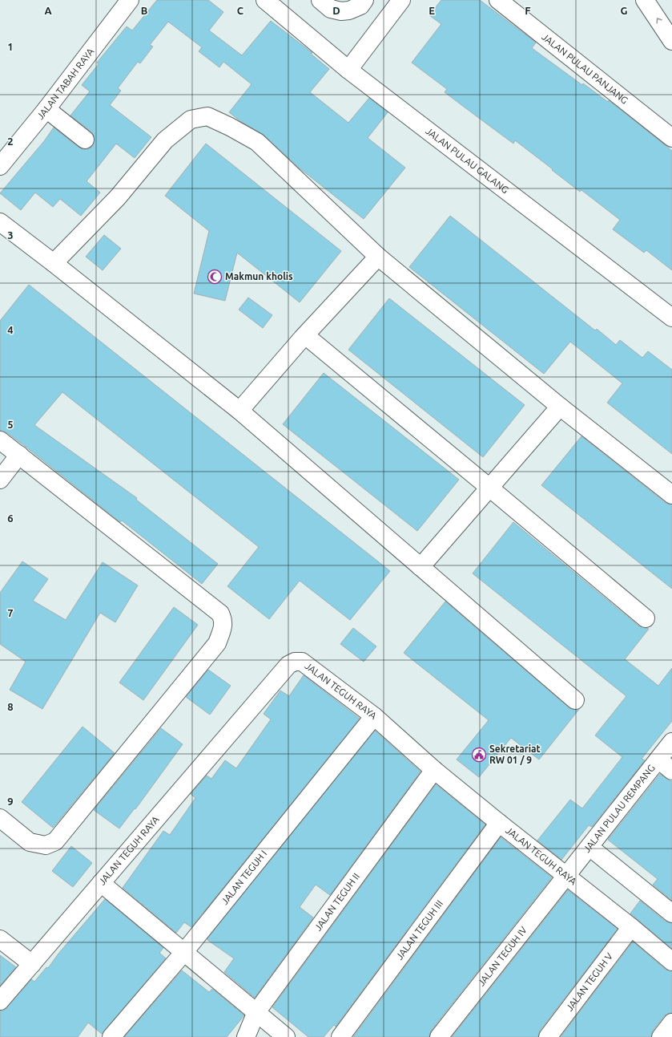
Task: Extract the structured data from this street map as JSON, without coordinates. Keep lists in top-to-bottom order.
{
  "streets": {
    "street": [
      "JALAN PULAU PANJANG",
      "JALAN TABAH RAYA",
      "JALAN PULAU GALANG",
      "JALAN TEGUH RAYA",
      "JALAN PULAU REMPANG",
      "JALAN TEGUH I",
      "JALAN TEGUH II",
      "JALAN TEGUH III",
      "JALAN TEGUH IV",
      "JALAN TEGUH V"
    ]
  },
  "crossings": [
    ["JALAN TEGUH RAYA", "JALAN PULAU REMPANG"],
    ["JALAN TEGUH RAYA", "JALAN TEGUH I"],
    ["JALAN TEGUH RAYA", "JALAN TEGUH II"],
    ["JALAN TEGUH RAYA", "JALAN TEGUH III"],
    ["JALAN TEGUH RAYA", "JALAN TEGUH IV"],
    ["JALAN TEGUH RAYA", "JALAN TEGUH V"],
    ["JALAN PULAU REMPANG", "JALAN TEGUH IV"]
  ],
  "places": {
    "mosque": ["Makmun kholis"],
    "public building": ["Sekretariat RW 01 / 9"]
  },
  "grid": {
    "columns": [
      "A",
      "B",
      "C",
      "D",
      "E",
      "F",
      "G"
    ],
    "rows": [
      "1",
      "2",
      "3",
      "4",
      "5",
      "6",
      "7",
      "8",
      "9"
    ]
  }
}
